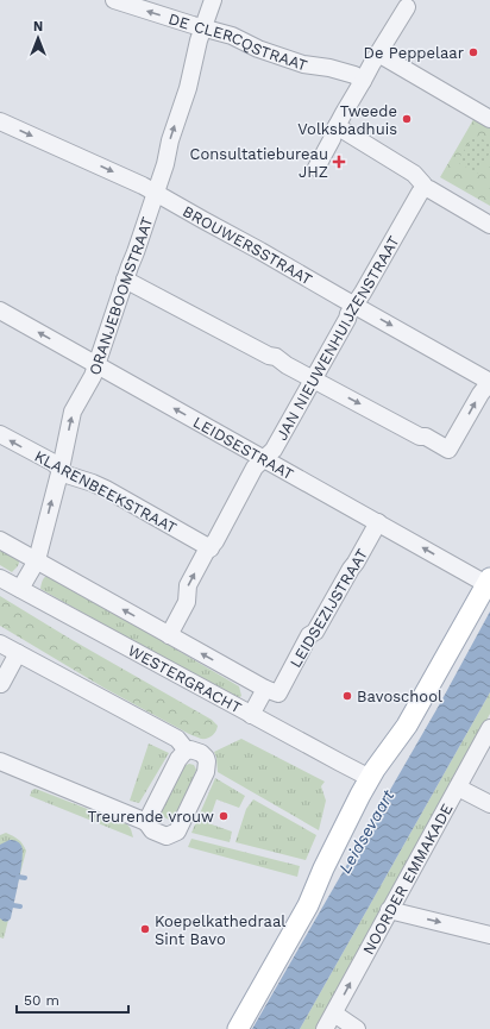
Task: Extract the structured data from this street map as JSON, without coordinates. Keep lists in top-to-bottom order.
{
  "streets": {
    "street": [
      "DE CLERCQSTRAAT",
      "BROUWERSSTRAAT",
      "ORANJEBOOMSTRAAT",
      "JAN NIEUWENHUIJZENSTRAAT",
      "LEIDSESTRAAT",
      "KLARENBEEKSTRAAT",
      "LEIDSEZIJSTRAAT",
      "WESTERGRACHT",
      "NOORDER EMMAKADE"
    ]
  },
  "crossings": [
    ["DE CLERCQSTRAAT", "ORANJEBOOMSTRAAT"],
    ["BROUWERSSTRAAT", "ORANJEBOOMSTRAAT"],
    ["BROUWERSSTRAAT", "JAN NIEUWENHUIJZENSTRAAT"],
    ["ORANJEBOOMSTRAAT", "LEIDSESTRAAT"],
    ["ORANJEBOOMSTRAAT", "KLARENBEEKSTRAAT"],
    ["ORANJEBOOMSTRAAT", "WESTERGRACHT"],
    ["JAN NIEUWENHUIJZENSTRAAT", "LEIDSESTRAAT"],
    ["JAN NIEUWENHUIJZENSTRAAT", "KLARENBEEKSTRAAT"],
    ["JAN NIEUWENHUIJZENSTRAAT", "WESTERGRACHT"],
    ["LEIDSESTRAAT", "LEIDSEZIJSTRAAT"],
    ["LEIDSEZIJSTRAAT", "WESTERGRACHT"]
  ],
  "one_way": ["DE CLERCQSTRAAT", "BROUWERSSTRAAT", "ORANJEBOOMSTRAAT"],
  "water": ["Leidsevaart"],
  "places": {
    "other": [
      "De Peppelaar",
      "Tweede Volksbadhuis",
      "Bavoschool",
      "Treurende vrouw",
      "Koepelkathedraal Sint Bavo"
    ],
    "health": ["Consultatiebureau JHZ"]
  },
  "scale_bar": "50 m",
  "north": "top"
}
